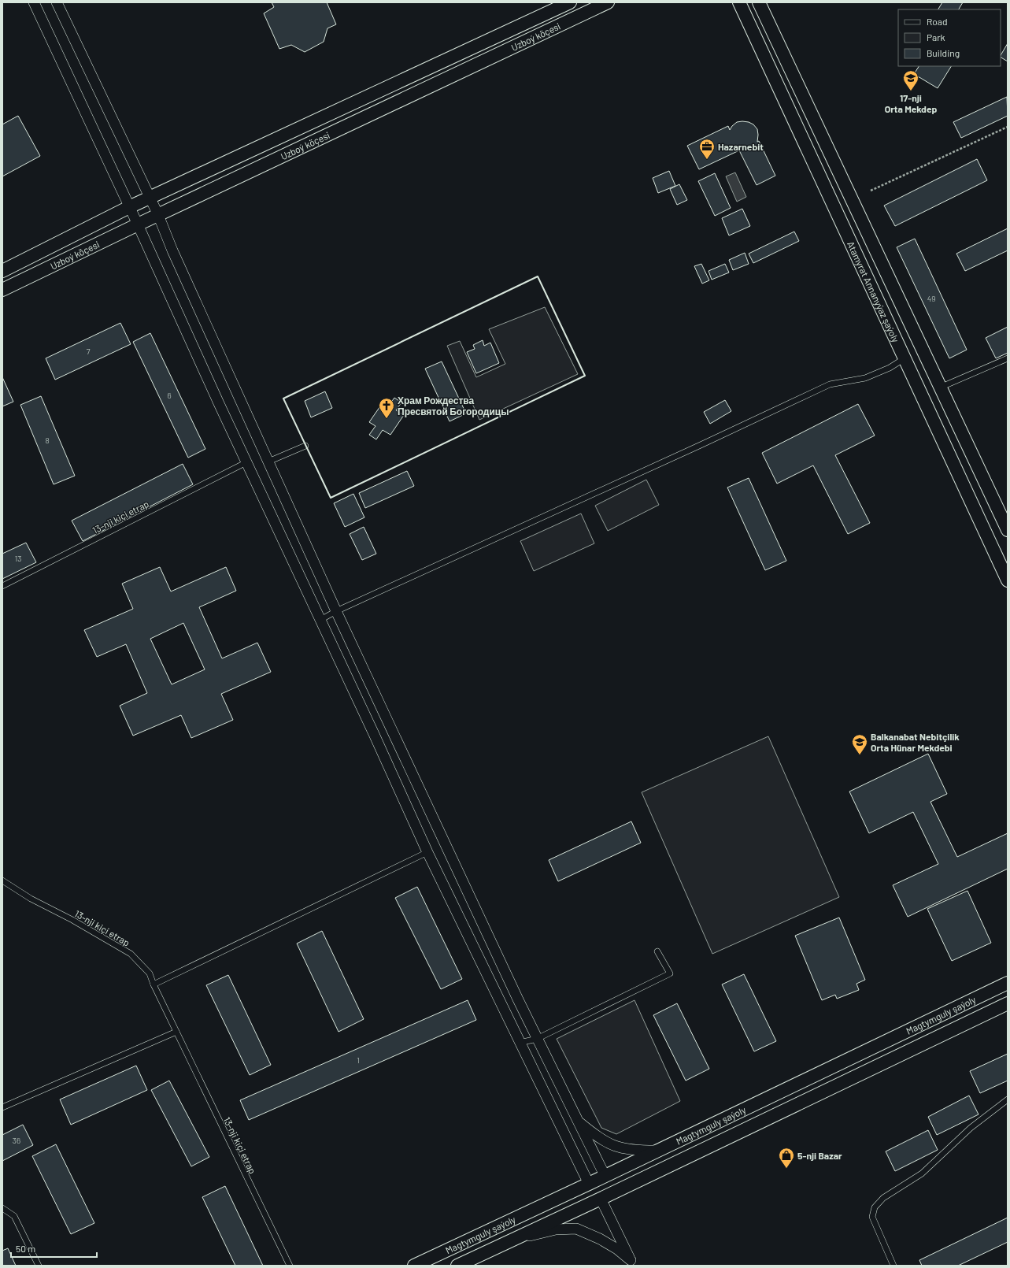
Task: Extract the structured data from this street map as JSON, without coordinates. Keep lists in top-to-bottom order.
{
  "streets": {
    "street": ["Uzboý köçesi", "Atamyrat Annanyýaz şaýoly", "Magtymguly şaýoly"],
    "lane": ["13-nji kiçi etrap"]
  },
  "places": {
    "school or university": ["17-nji Orta Mekdep", "Balkanabat Nebitçilik Orta Hünar Mekdebi"],
    "office": ["Hazarnebit"],
    "church": ["Храм Рождества Пресвятой Богородицы"],
    "shop": ["5-nji Bazar"]
  },
  "house_numbers": [
    "49",
    "7",
    "6",
    "8",
    "13",
    "1",
    "36"
  ],
  "legend": ["Road", "Park", "Building"],
  "scale_bar": "50 m"
}
